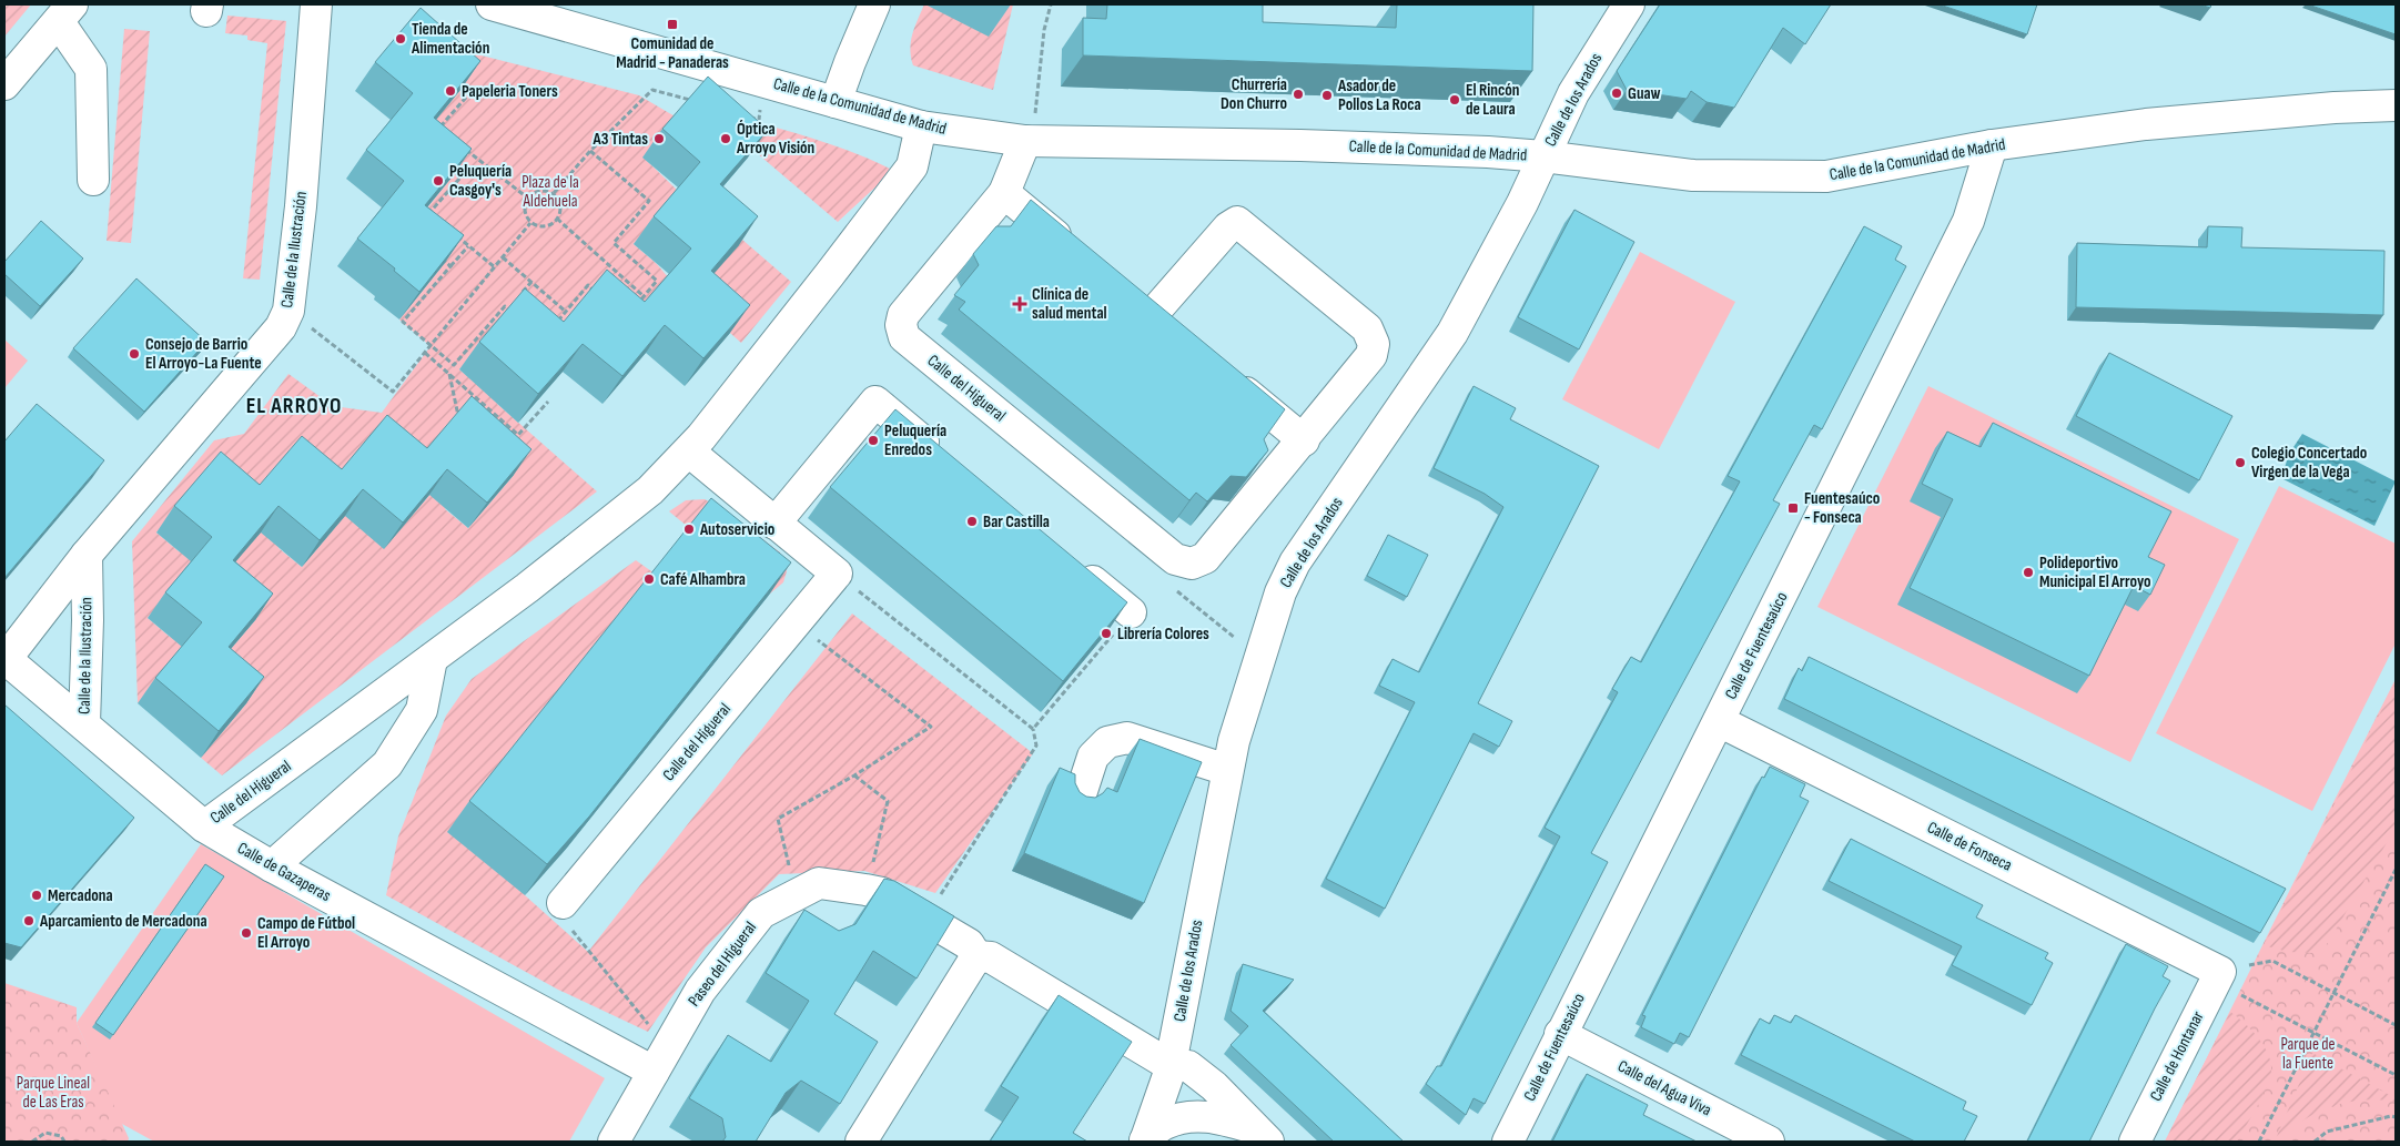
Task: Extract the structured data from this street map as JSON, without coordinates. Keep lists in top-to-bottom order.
{
  "streets": {
    "street": [
      "Calle de los Arados",
      "Calle de la Comunidad de Madrid",
      "Calle de la Ilustración",
      "Calle del Higueral",
      "Calle de Fuentesaúco",
      "Calle de Fonseca",
      "Calle de Gazaperas",
      "Paseo del Higueral",
      "Calle de Hontanar",
      "Calle del Agua Viva"
    ]
  },
  "crossings": [
    ["Calle de los Arados", "Calle de la Comunidad de Madrid"],
    ["Calle de los Arados", "Paseo del Higueral"],
    ["Calle de la Comunidad de Madrid", "Calle del Higueral"],
    ["Calle de la Comunidad de Madrid", "Calle de Fuentesaúco"],
    ["Calle de la Ilustración", "Calle de Gazaperas"],
    ["Calle del Higueral", "Calle de Gazaperas"],
    ["Calle de Fuentesaúco", "Calle de Fonseca"],
    ["Calle de Fuentesaúco", "Calle del Agua Viva"],
    ["Calle de Fonseca", "Calle de Hontanar"],
    ["Calle de Gazaperas", "Paseo del Higueral"]
  ],
  "districts": ["EL ARROYO"],
  "parks": ["Plaza de la Aldehuela", "Parque de la Fuente", "Parque Lineal de Las Eras"],
  "places": {
    "transit": ["Comunidad de Madrid - Panaderas", "Fuentesaúco - Fonseca"],
    "other": [
      "Tienda de Alimentación",
      "Papeleria Toners",
      "Guaw",
      "Churrería Don Churro",
      "Asador de Pollos La Roca",
      "El Rincón de Laura",
      "A3 Tintas",
      "Óptica Arroyo Visión",
      "Peluquería Casgoy's",
      "Consejo de Barrio El Arroyo-La Fuente",
      "Peluquería Enredos",
      "Colegio Concertado Virgen de la Vega",
      "Bar Castilla",
      "Autoservicio",
      "Polideportivo Municipal El Arroyo",
      "Café Alhambra",
      "Librería Colores",
      "Mercadona",
      "Aparcamiento de Mercadona",
      "Campo de Fútbol El Arroyo"
    ],
    "health": ["Clínica de salud mental"]
  }
}
